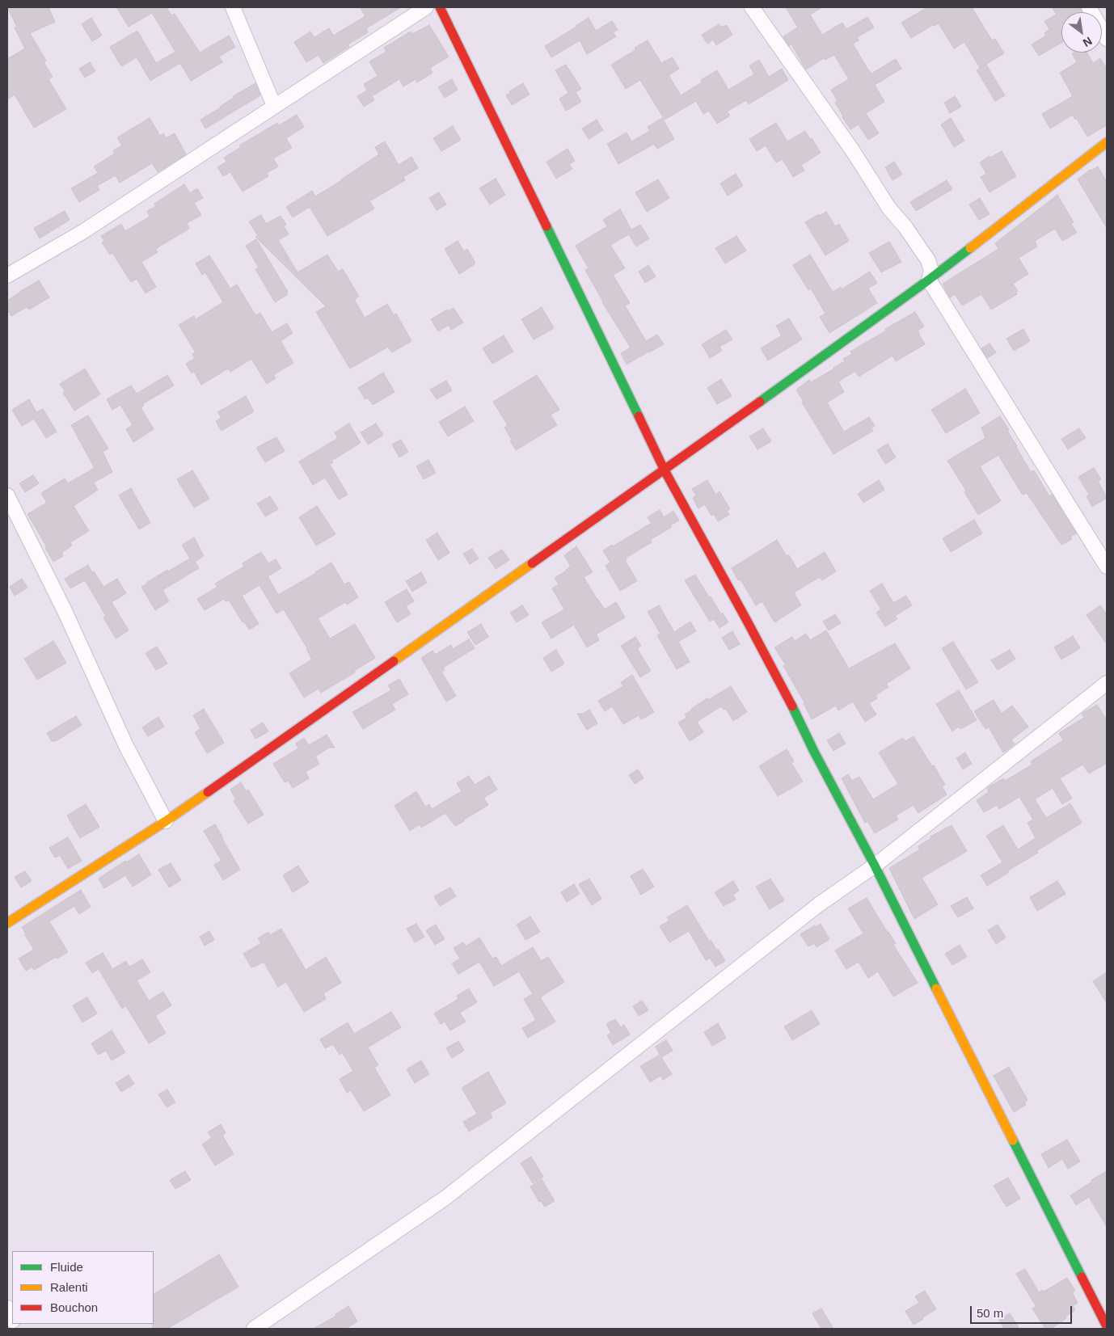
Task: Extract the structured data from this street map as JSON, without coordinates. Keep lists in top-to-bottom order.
{
  "legend": ["Fluide", "Ralenti", "Bouchon"],
  "scale_bar": "50 m",
  "north": "bottom right"
}
